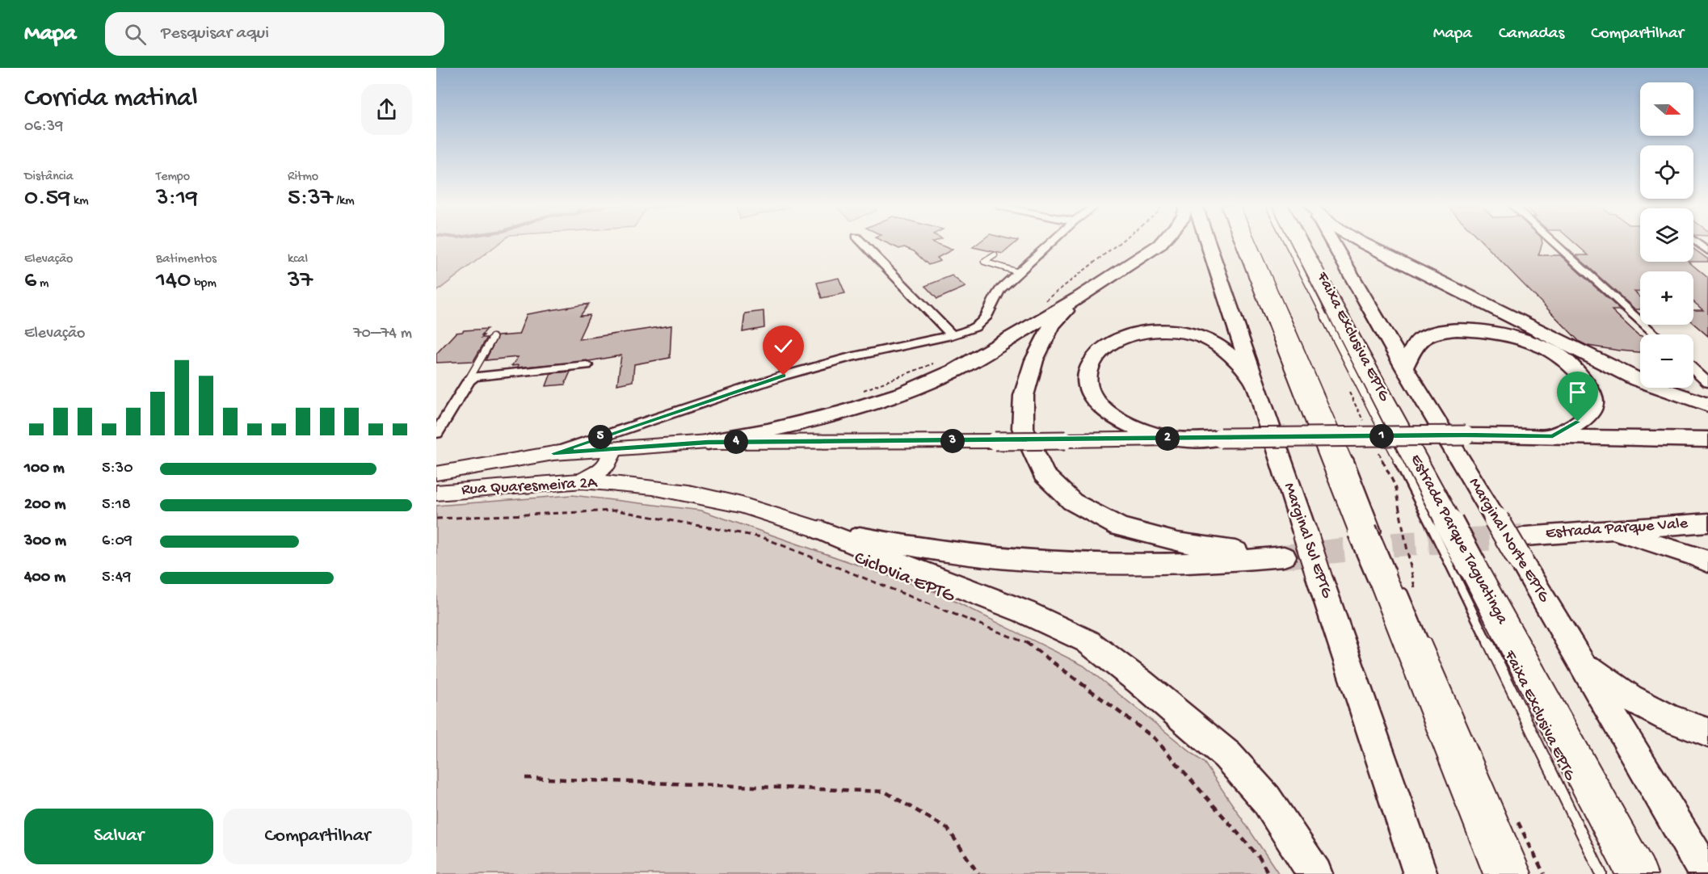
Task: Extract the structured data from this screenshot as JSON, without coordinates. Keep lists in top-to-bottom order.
{
  "streets": {
    "highway": ["Estrada Parque Taguatinga"],
    "main road": [
      "Rua Quaresmeira 2A",
      "Estrada Parque Vale",
      "Marginal Sul EPTG",
      "Marginal Norte EPTG"
    ],
    "lane": ["Faixa Exclusiva EPTG"],
    "path": ["Ciclovia EPTG"]
  },
  "crossings": [
    ["Faixa Exclusiva EPTG", "Estrada Parque Taguatinga"],
    ["Estrada Parque Vale", "Marginal Norte EPTG"]
  ],
  "north": "right",
  "page": {
    "header": "Mapa",
    "search": "Pesquisar aqui",
    "nav": ["Mapa", "Camadas", "Compartilhar"],
    "heading": ["Corrida matinal", "06:39"],
    "map_buttons": ["+", "−"],
    "stats": [
      ["Distância", "0.59 km"],
      ["Tempo", "3:19"],
      ["Ritmo", "5:37 /km"],
      ["Elevação", "6 m"],
      ["Batimentos", "140 bpm"],
      ["kcal", "37"]
    ],
    "chart": ["Elevação", "70–74 m"],
    "pins": [
      "1",
      "5",
      "2",
      "3",
      "4"
    ],
    "list": [
      {
        "name": "100 m",
        "note": "5:30"
      },
      {
        "name": "200 m",
        "note": "5:18"
      },
      {
        "name": "300 m",
        "note": "6:09"
      },
      {
        "name": "400 m",
        "note": "5:49"
      }
    ],
    "buttons": ["Salvar", "Compartilhar"]
  }
}
